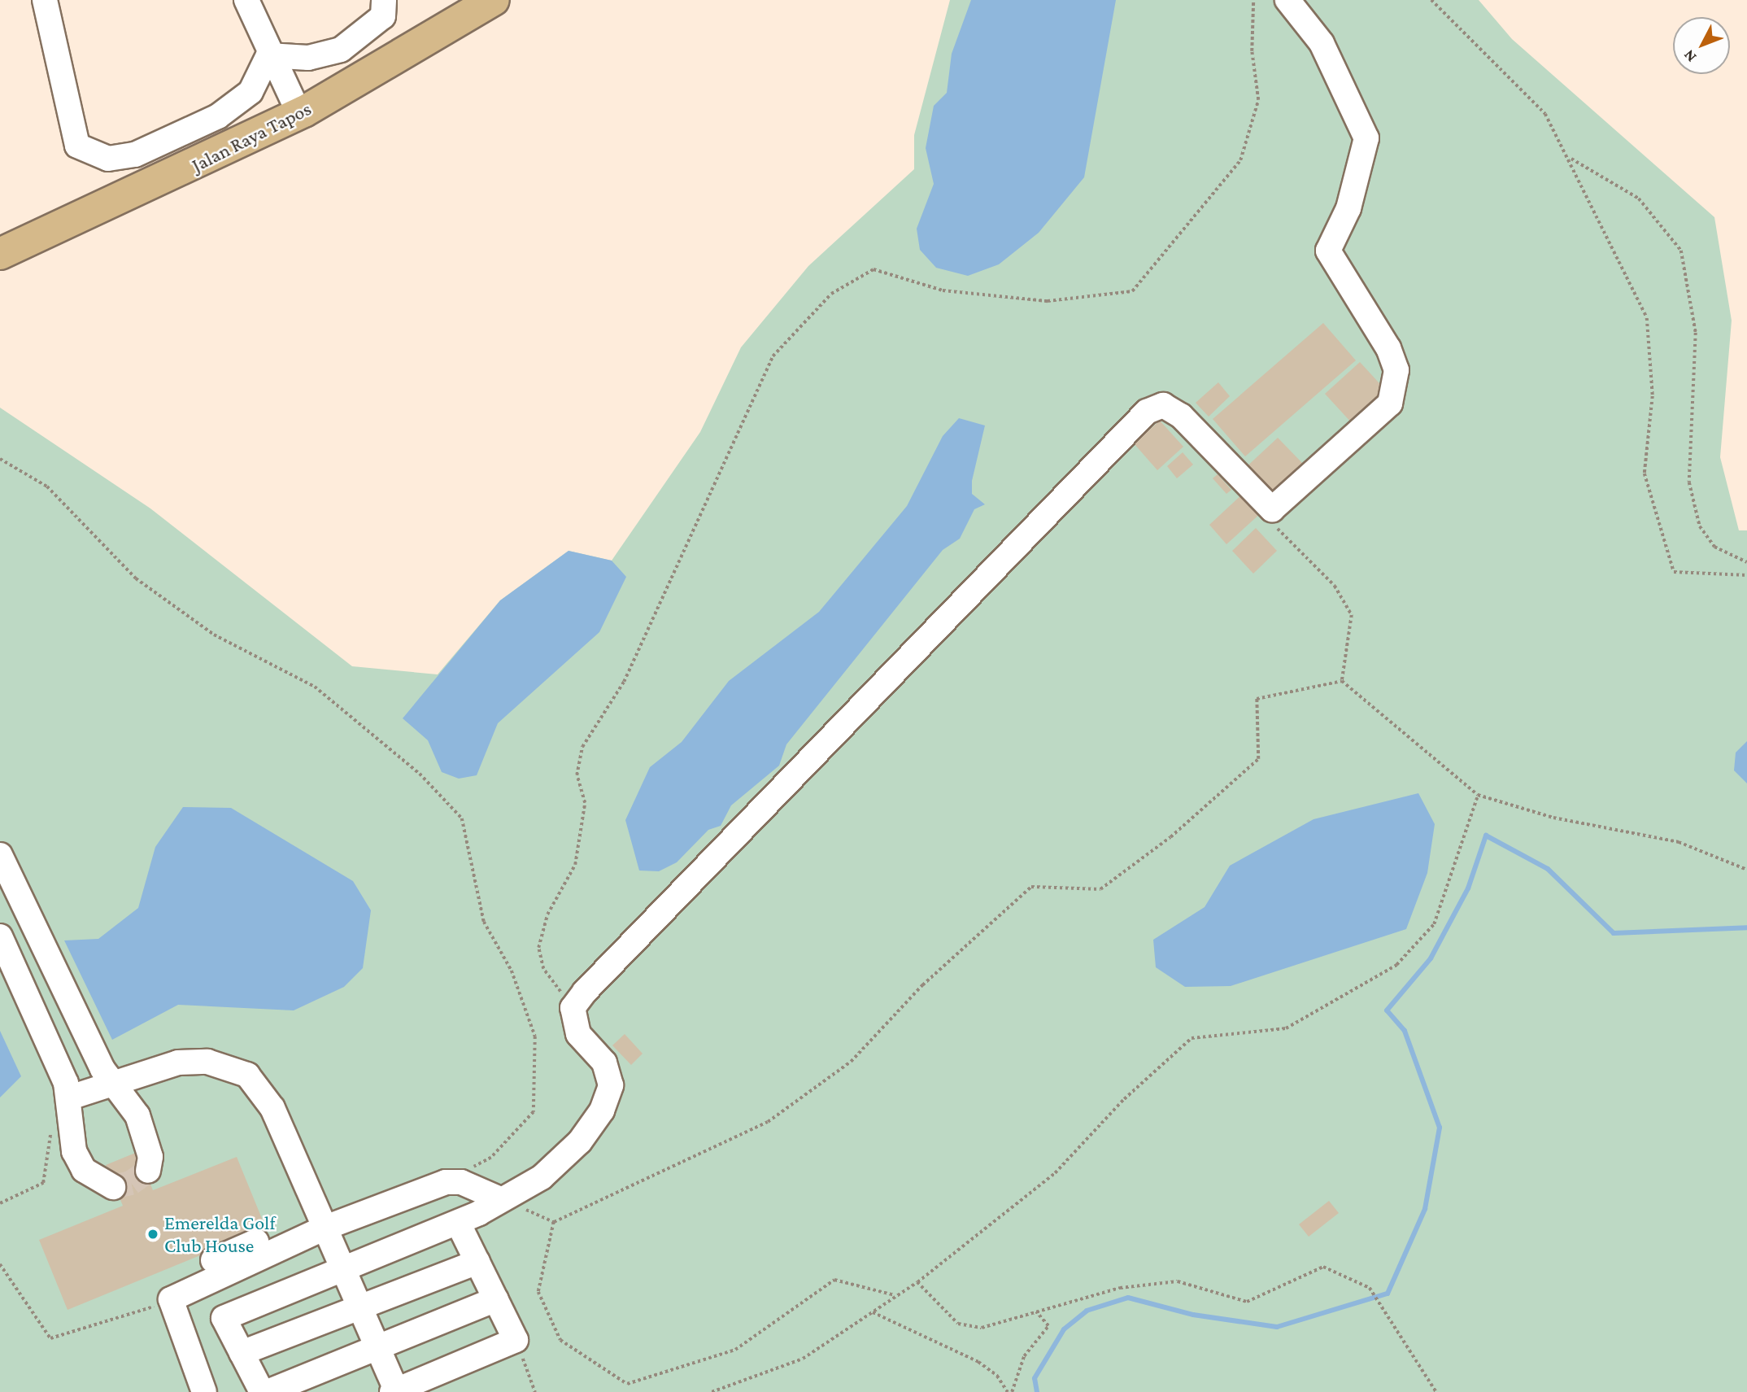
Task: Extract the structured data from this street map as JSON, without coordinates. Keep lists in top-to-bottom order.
{
  "streets": {
    "main road": ["Jalan Raya Tapos"]
  },
  "places": ["Emerelda Golf Club House"],
  "north": "bottom left"
}
